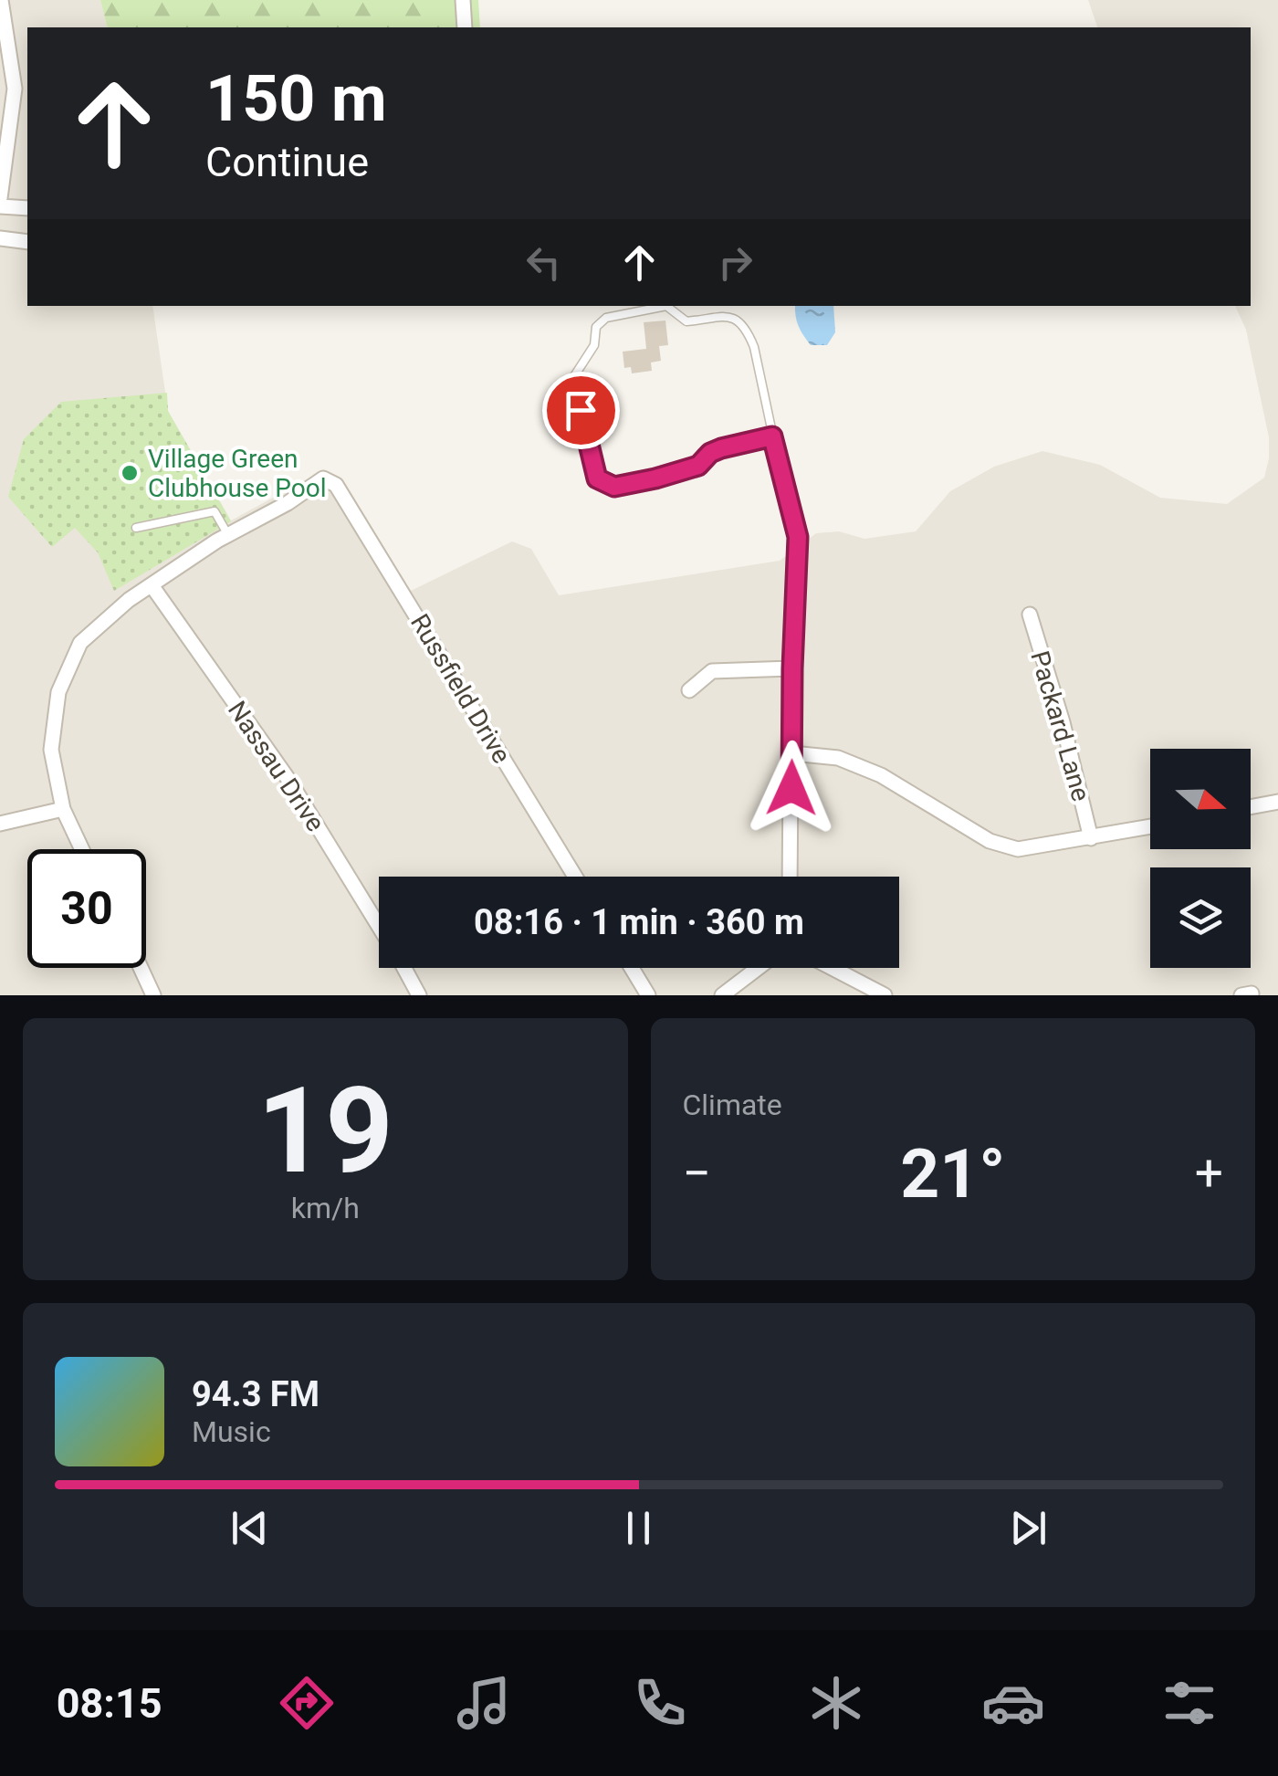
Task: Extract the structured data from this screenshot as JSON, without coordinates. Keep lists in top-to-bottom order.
{
  "streets": {
    "street": ["Russfield Drive", "Packard Lane", "Nassau Drive"]
  },
  "places": ["Village Green Clubhouse Pool"],
  "north": "right",
  "page": {
    "turn": ["150 m", "Continue"],
    "limit": "30",
    "trip": "08:16 · 1 min · 360 m",
    "tile": [
      ["19", "km/h"],
      "Climate"
    ],
    "heat": ["−", "21°", "+"],
    "song": ["94.3 FM", "Music"],
    "tabs": "08:15"
  }
}
